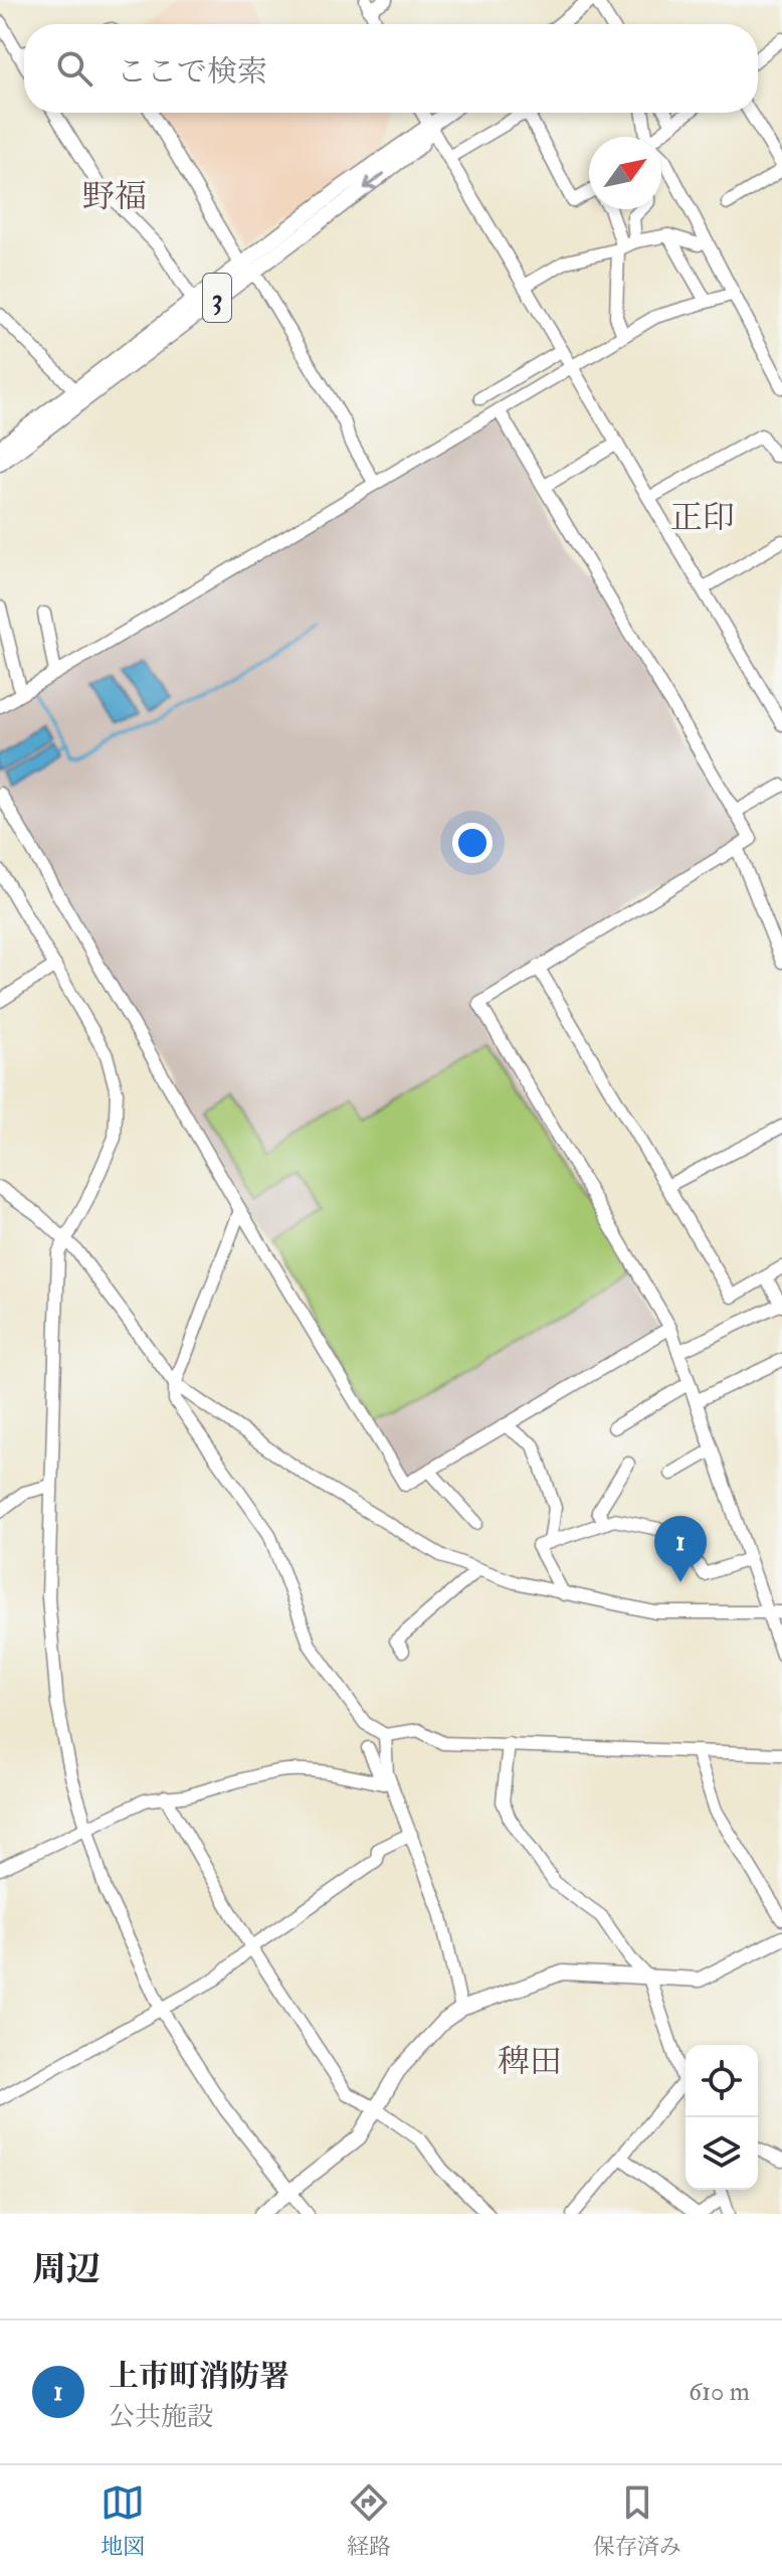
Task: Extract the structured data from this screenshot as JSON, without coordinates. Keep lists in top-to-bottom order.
{
  "streets": {
    "main road": ["3"]
  },
  "districts": ["野福", "正印", "稗田"],
  "north": "top right",
  "page": {
    "search": "ここで検索",
    "pins": "1",
    "heading": "周辺",
    "list": [
      {
        "mark": "1",
        "name": "上市町消防署",
        "note": "公共施設",
        "value": "610 m"
      }
    ],
    "nav": ["地図", "経路", "保存済み"]
  }
}
